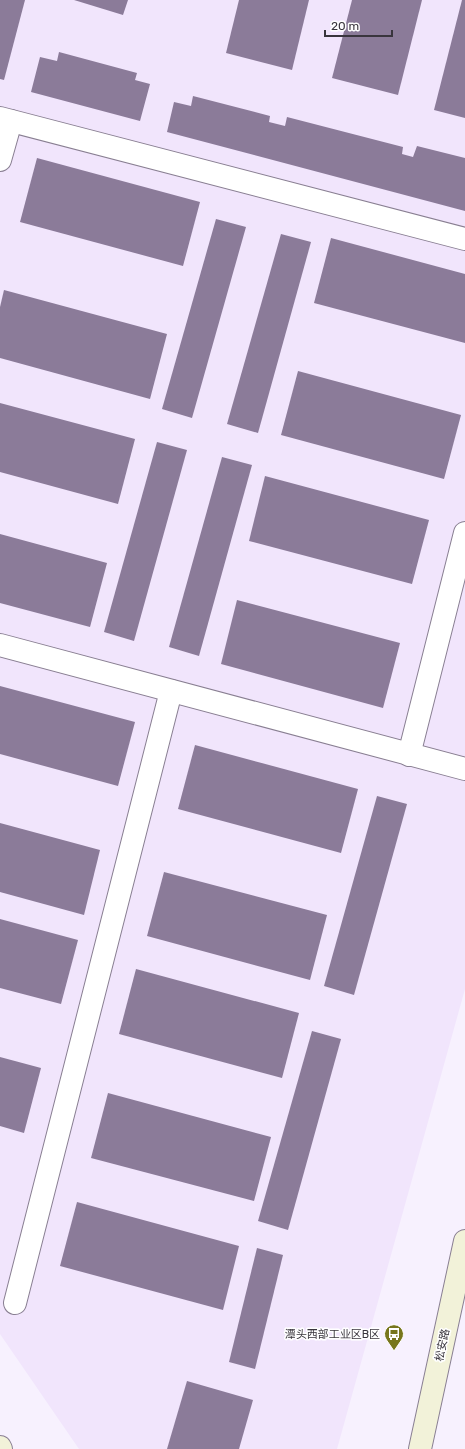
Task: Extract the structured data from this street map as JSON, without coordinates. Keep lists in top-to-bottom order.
{
  "streets": {
    "main road": ["松安路"]
  },
  "places": {
    "bus stop": ["潭头西部工业区B区"]
  },
  "scale_bar": "20 m"
}
